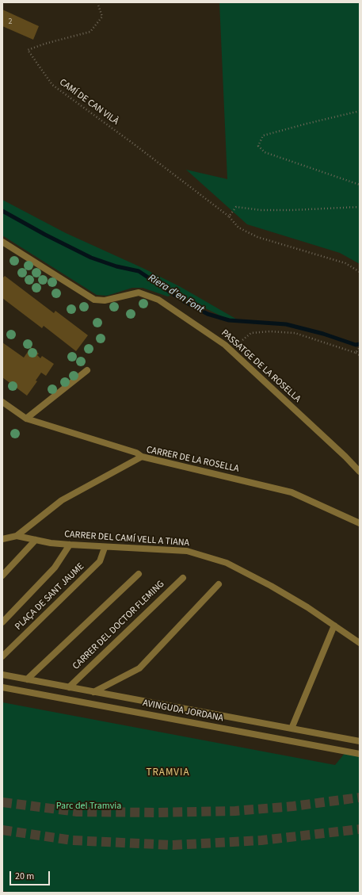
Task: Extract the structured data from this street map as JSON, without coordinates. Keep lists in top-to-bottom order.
{
  "streets": {
    "street": [
      "PASSATGE DE LA ROSELLA",
      "CARRER DE LA ROSELLA",
      "CARRER DEL CAMÍ VELL A TIANA",
      "PLAÇA DE SANT JAUME",
      "CARRER DEL DOCTOR FLEMING",
      "AVINGUDA JORDANA"
    ],
    "path": ["CAMÍ DE CAN VILÀ"]
  },
  "crossings": [
    ["CARRER DE LA ROSELLA", "CARRER DEL CAMÍ VELL A TIANA"],
    ["CARRER DEL CAMÍ VELL A TIANA", "PLAÇA DE SANT JAUME"],
    ["CARRER DEL DOCTOR FLEMING", "AVINGUDA JORDANA"]
  ],
  "districts": ["TRAMVIA"],
  "water": ["Riera d'en Font"],
  "parks": ["Parc del Tramvia"],
  "house_numbers": ["2"],
  "scale_bar": "20 m"
}
